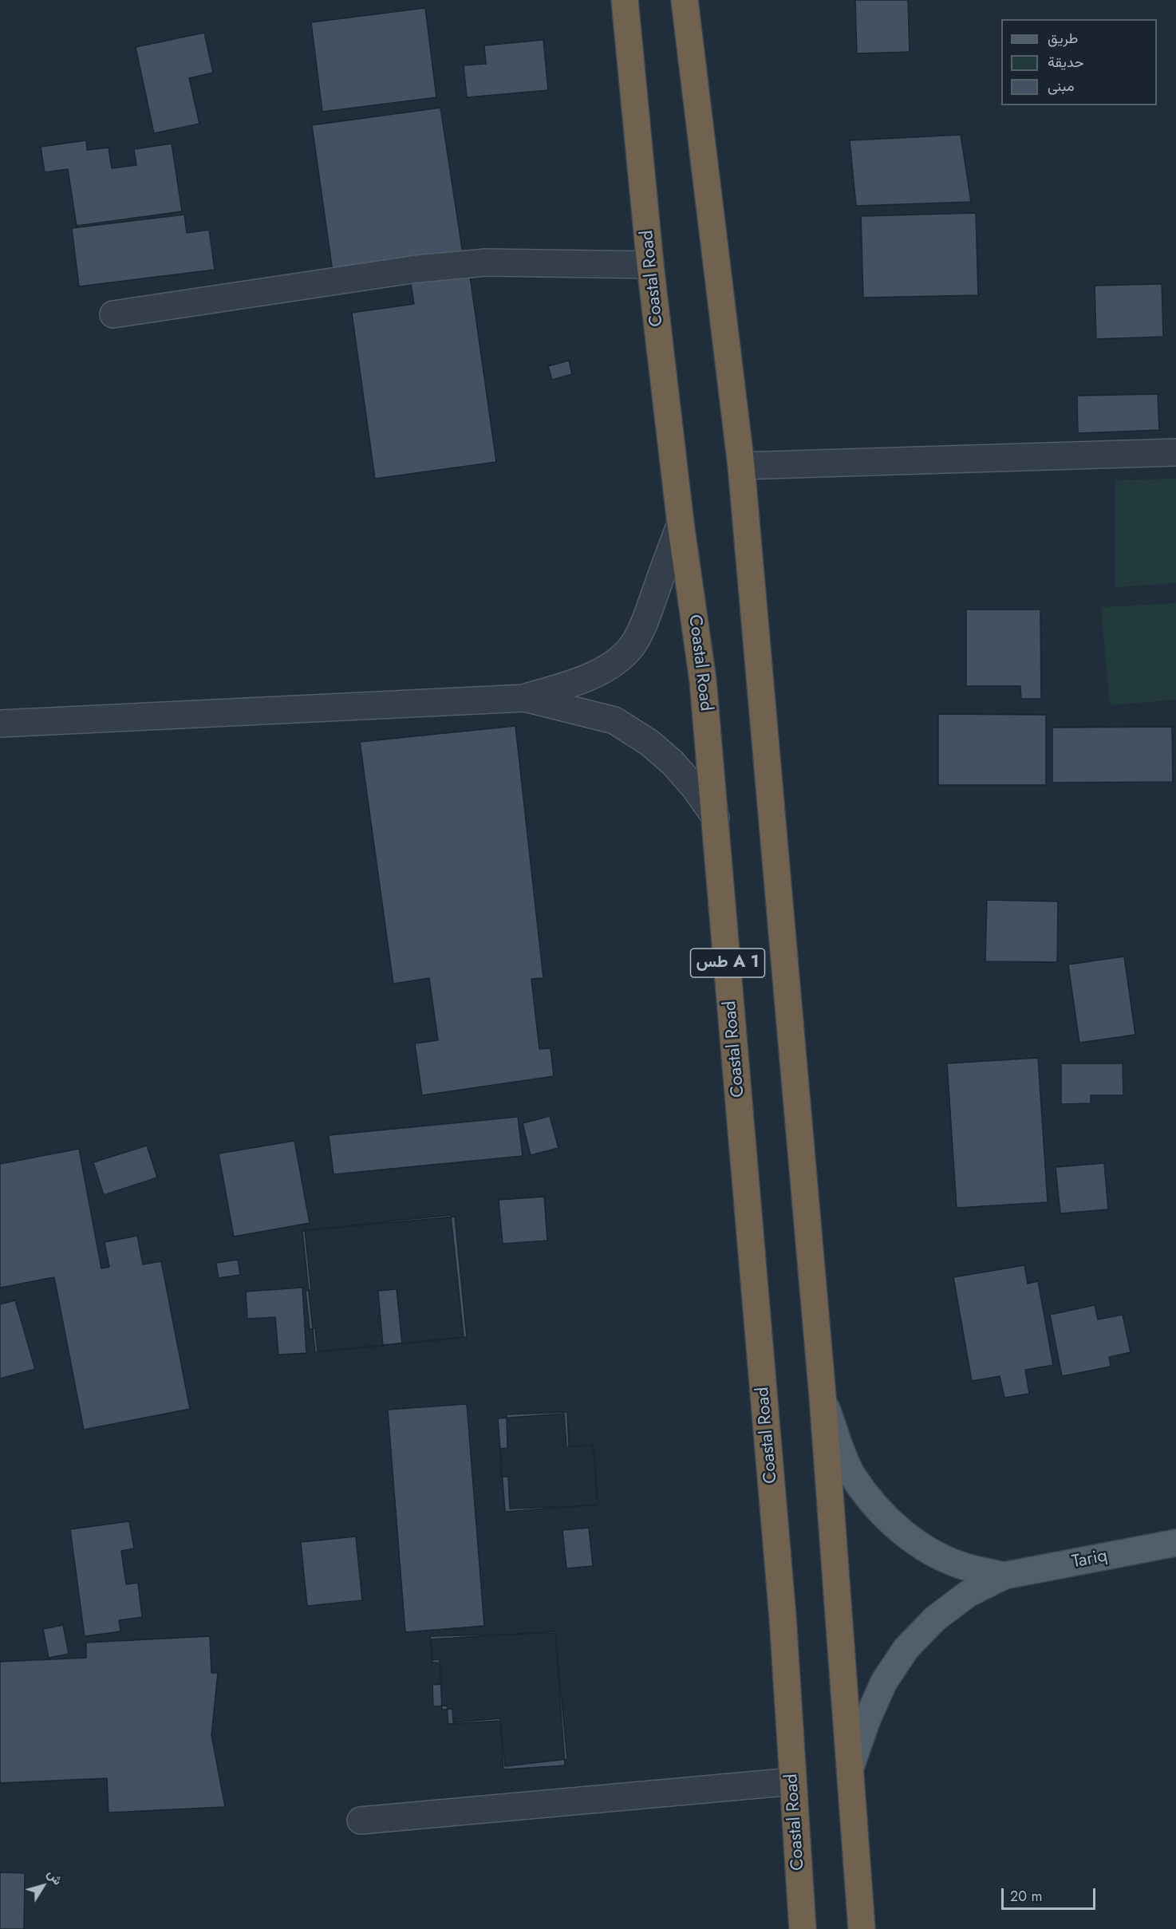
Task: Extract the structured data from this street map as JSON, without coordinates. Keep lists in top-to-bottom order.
{
  "streets": {
    "highway": ["Coastal Road", "طس A 1"],
    "main road": ["Tariq"]
  },
  "legend": ["طريق", "حديقة", "مبنى"],
  "scale_bar": "20 m",
  "north": "top right"
}
